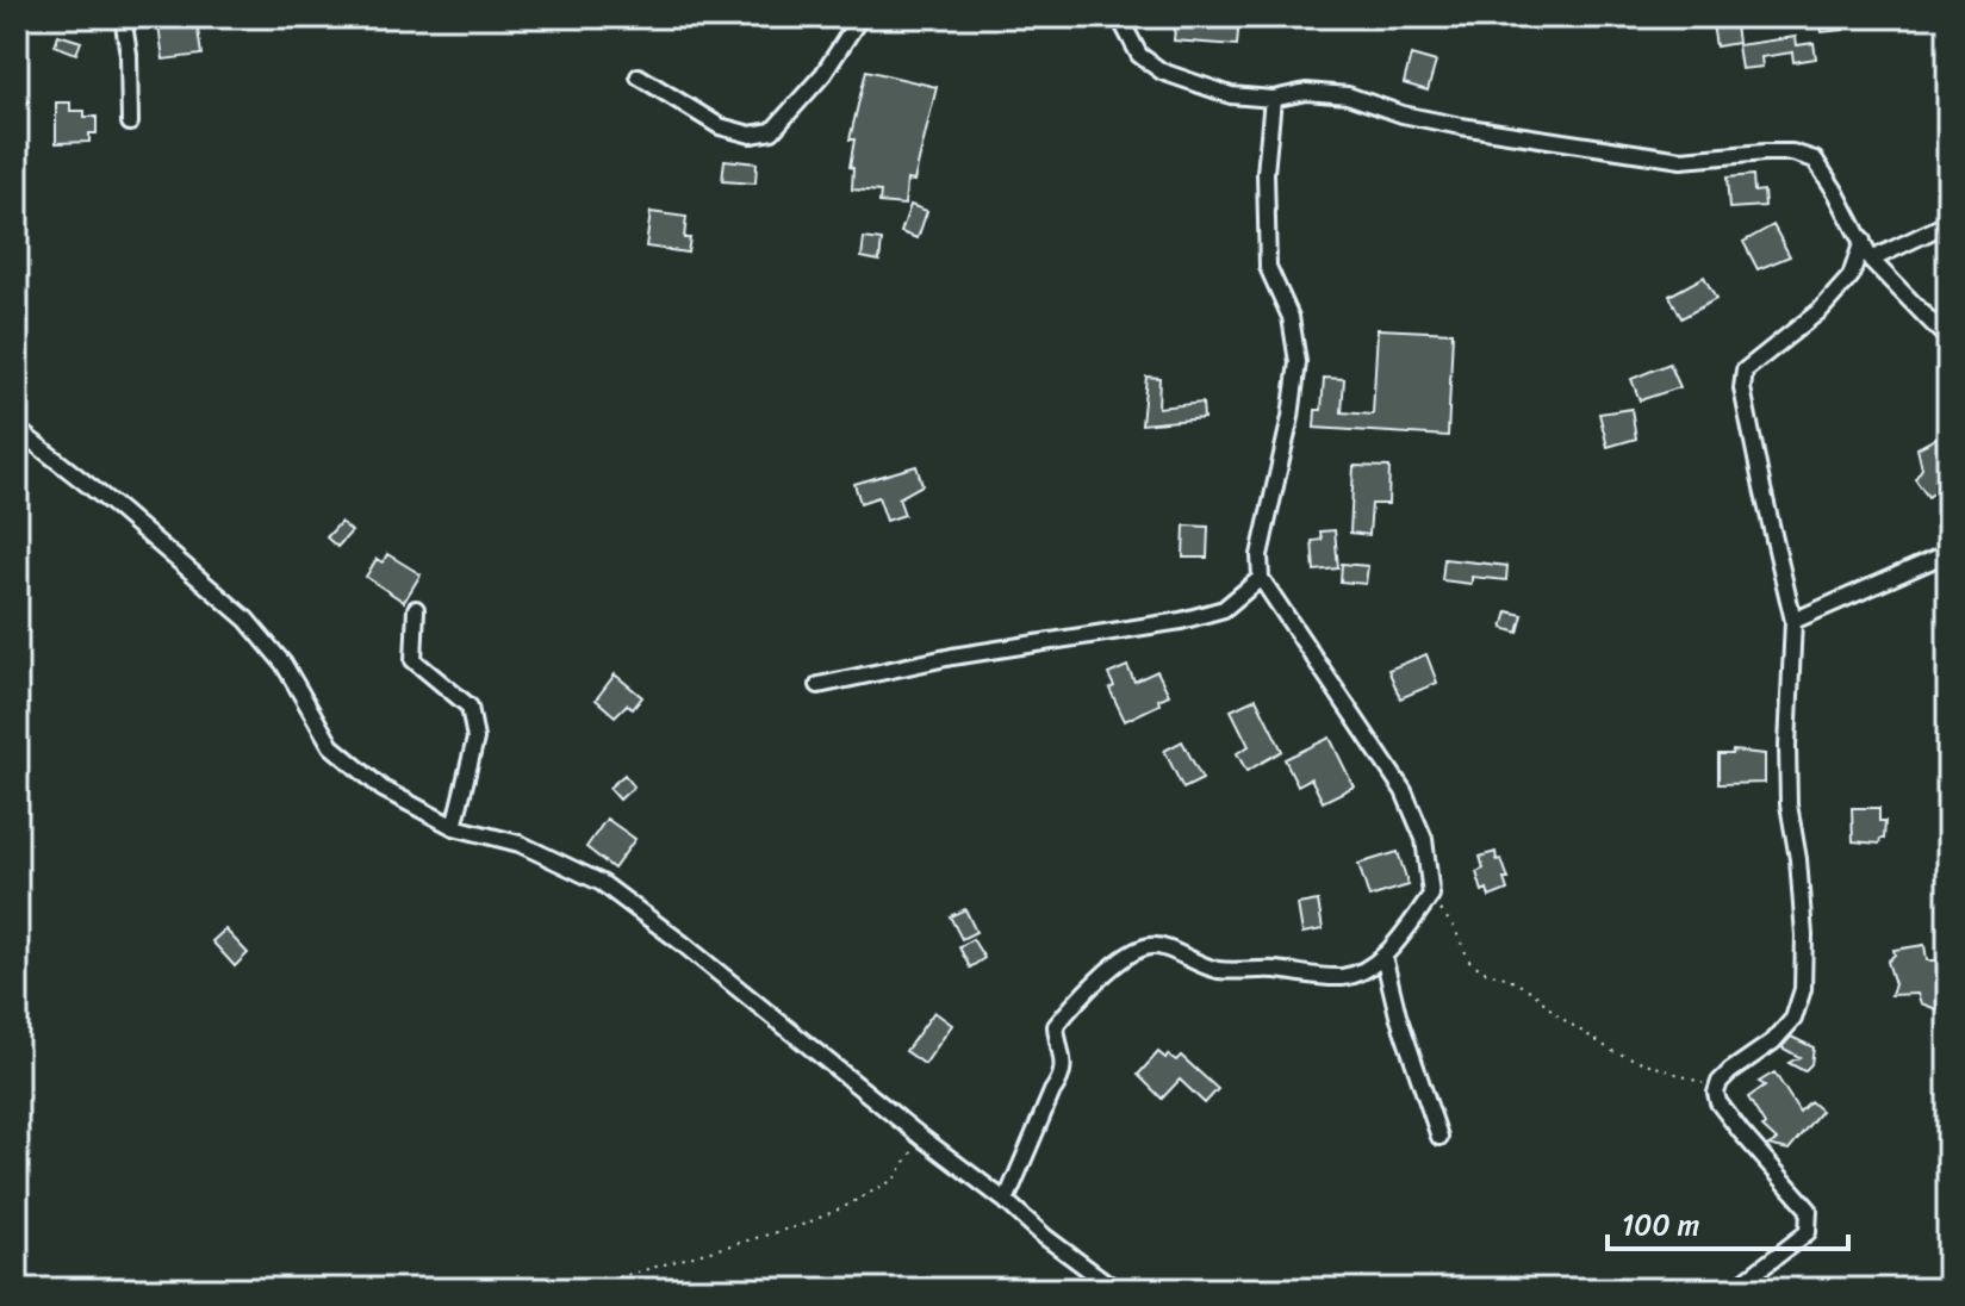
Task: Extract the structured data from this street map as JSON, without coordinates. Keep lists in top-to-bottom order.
{
  "scale_bar": "100 m"
}
